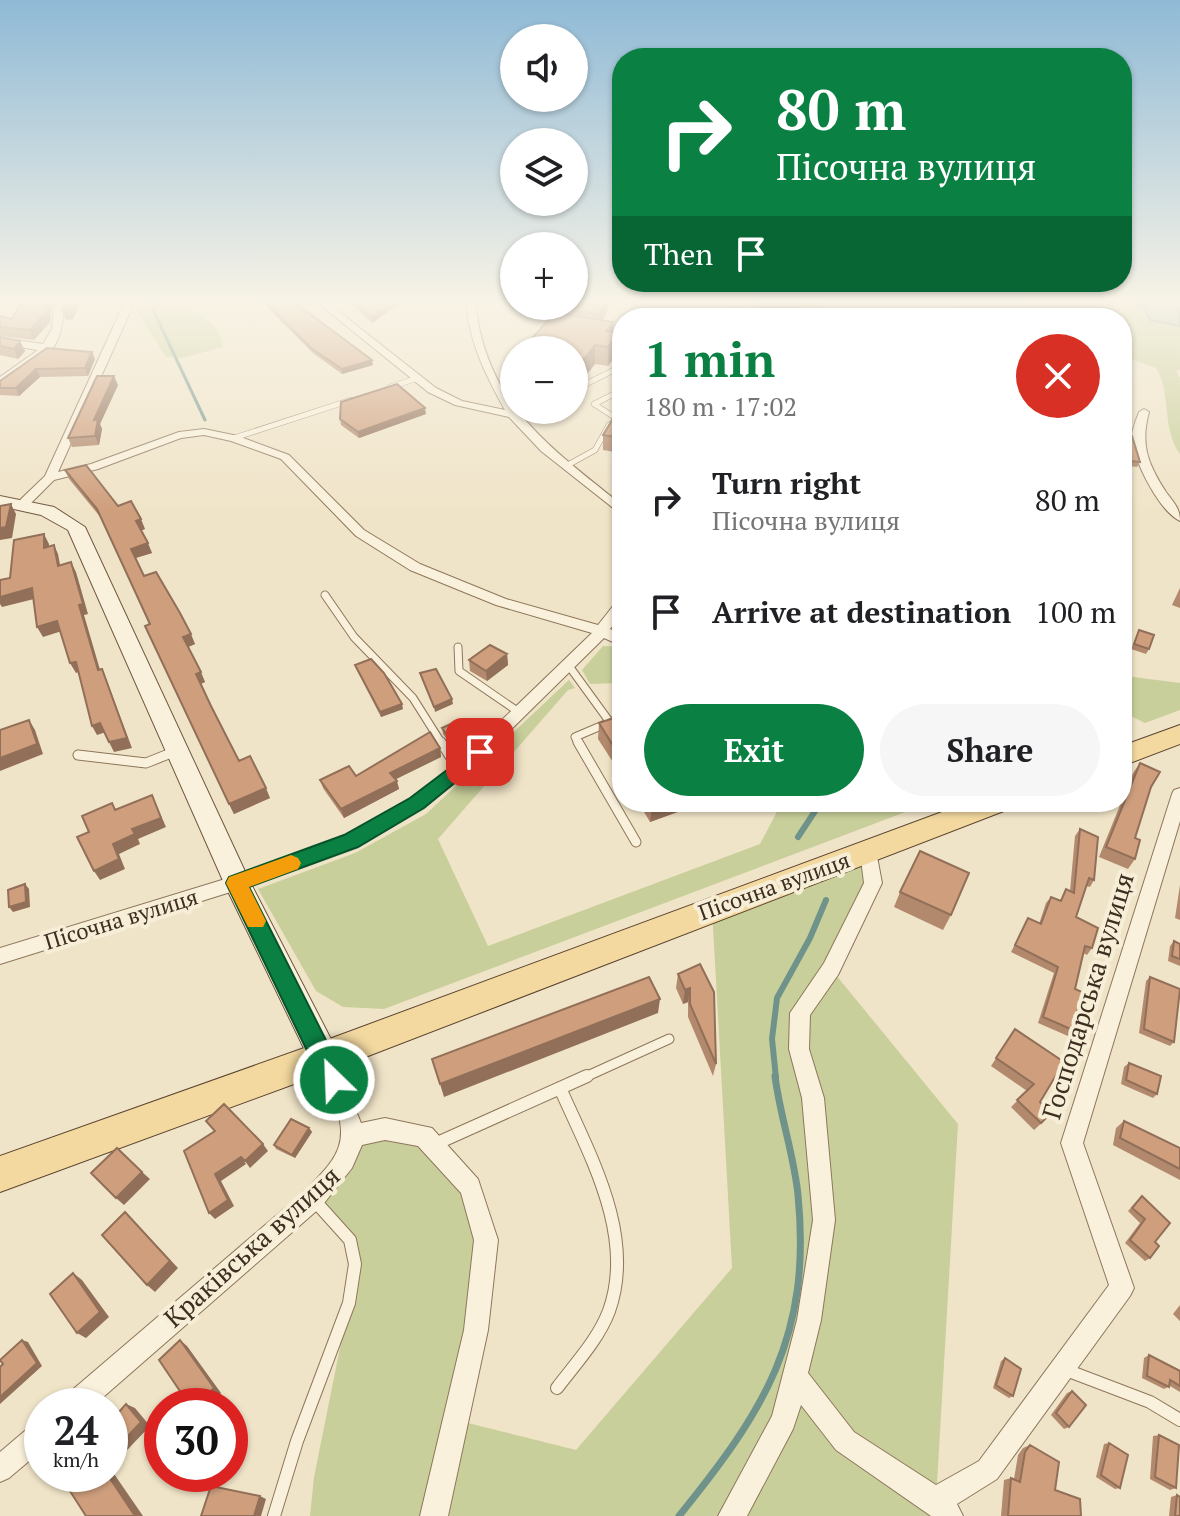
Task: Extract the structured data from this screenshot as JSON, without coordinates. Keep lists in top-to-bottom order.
{
  "streets": {
    "main road": ["Пісочна вулиця"],
    "street": ["Господарська вулиця", "Краківська вулиця"]
  },
  "page": {
    "map_buttons": ["+", "−"],
    "turn": ["80 m", "Пісочна вулиця"],
    "then": "Then",
    "heading": ["1 min", "180 m · 17:02"],
    "list": [
      {
        "name": "Turn right",
        "note": "Пісочна вулиця",
        "value": "80 m"
      },
      {
        "name": "Arrive at destination",
        "value": "100 m"
      }
    ],
    "buttons": ["Exit", "Share"],
    "speed": "24 km/h",
    "limit": "30"
  }
}
